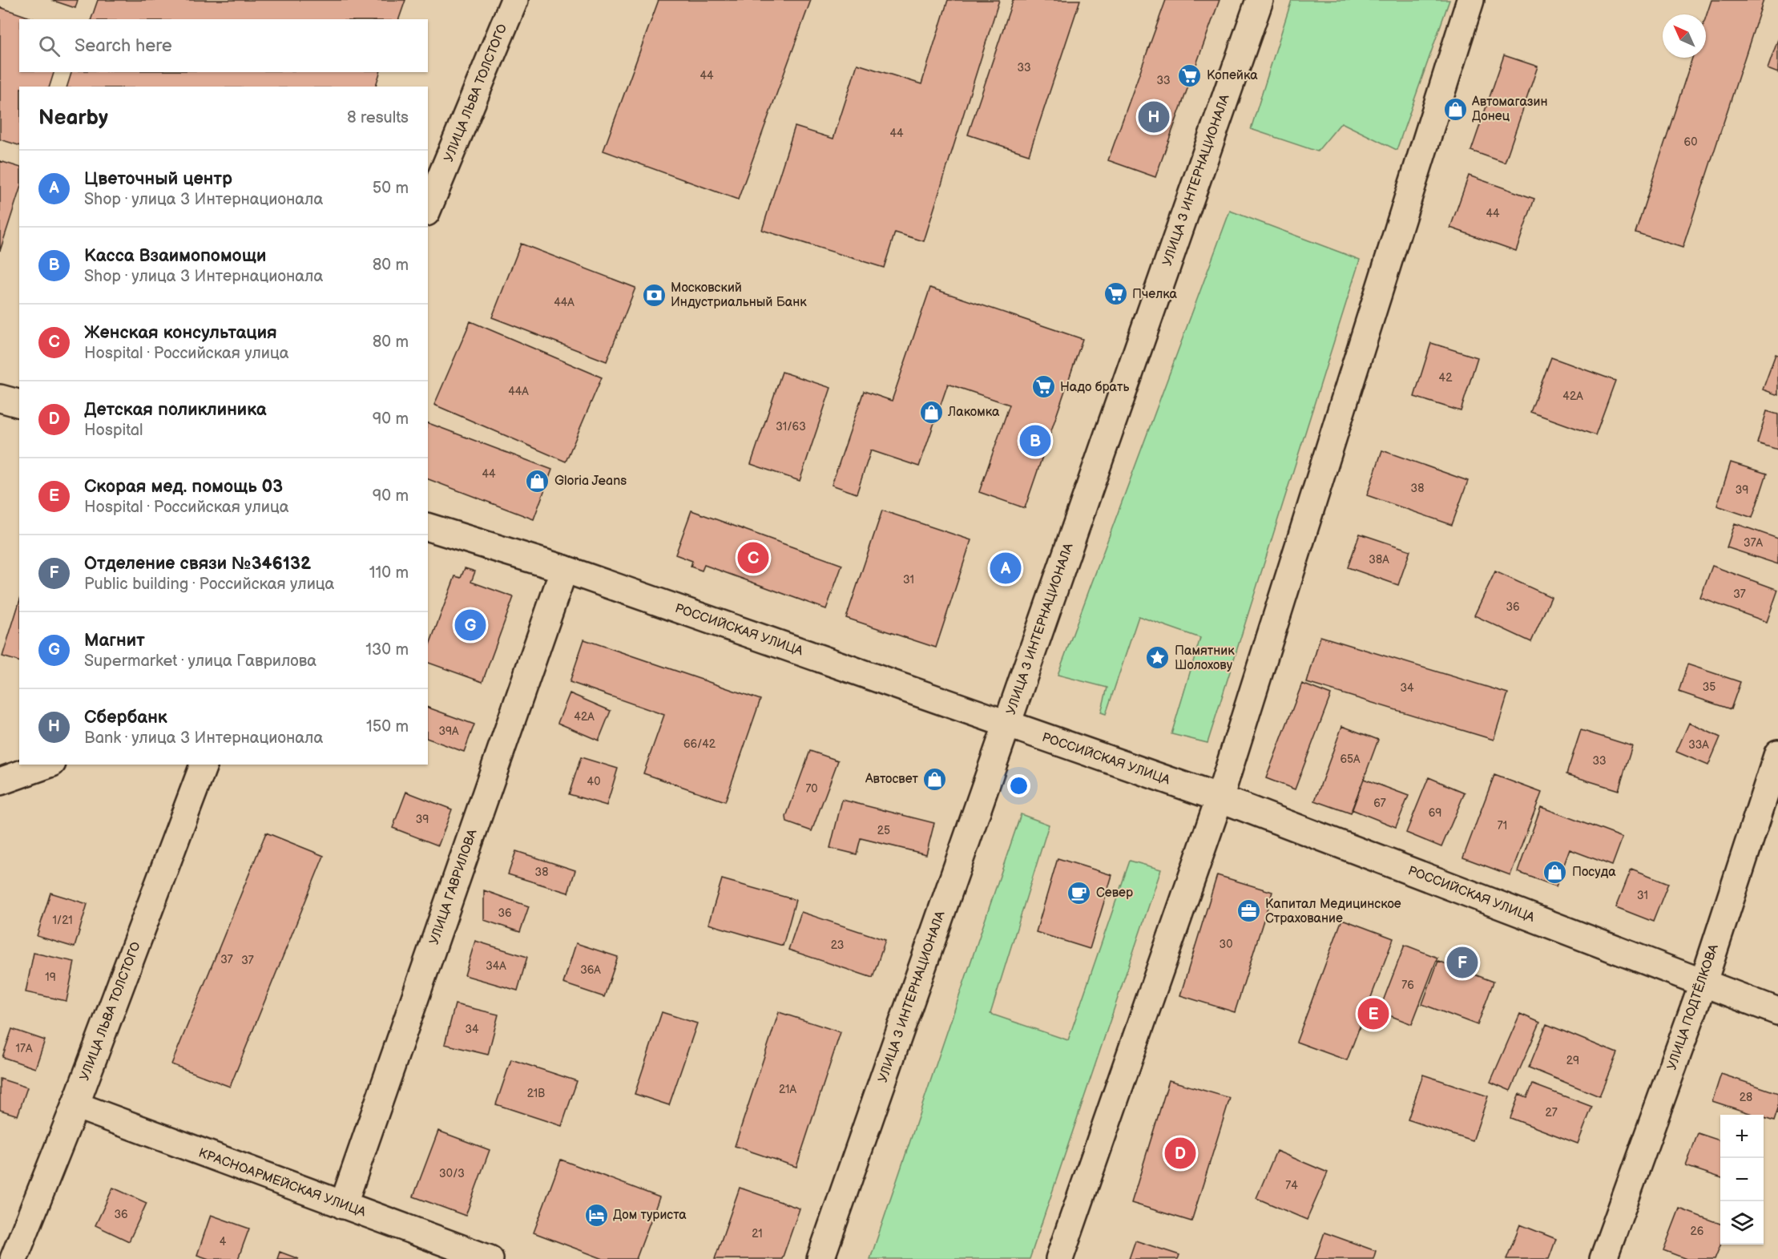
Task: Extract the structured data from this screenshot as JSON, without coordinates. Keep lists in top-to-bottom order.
{
  "streets": {
    "street": [
      "УЛИЦА ЛЬВА ТОЛСТОГО",
      "УЛИЦА 3 ИНТЕРНАЦИОНАЛА",
      "РОССИЙСКАЯ УЛИЦА",
      "УЛИЦА ГАВРИЛОВА",
      "УЛИЦА ПОДТЁЛКОВА",
      "КРАСНОАРМЕЙСКАЯ УЛИЦА"
    ]
  },
  "crossings": [
    ["УЛИЦА ЛЬВА ТОЛСТОГО", "КРАСНОАРМЕЙСКАЯ УЛИЦА"],
    ["УЛИЦА 3 ИНТЕРНАЦИОНАЛА", "РОССИЙСКАЯ УЛИЦА"],
    ["РОССИЙСКАЯ УЛИЦА", "УЛИЦА ГАВРИЛОВА"],
    ["РОССИЙСКАЯ УЛИЦА", "УЛИЦА ПОДТЁЛКОВА"],
    ["УЛИЦА ГАВРИЛОВА", "КРАСНОАРМЕЙСКАЯ УЛИЦА"]
  ],
  "places": {
    "supermarket": ["Копейка", "Пчелка", "Надо брать"],
    "shop": [
      "Автомагазин Донец",
      "Лакомка",
      "Gloria Jeans",
      "Автосвет",
      "Посуда"
    ],
    "bank": ["Московский Индустриальный Банк"],
    "place": ["Памятник Шолохову"],
    "cafe": ["Север"],
    "office": ["Капитал Медицинское Страхование"],
    "hotel": ["Дом туриста"]
  },
  "house_numbers": [
    "33",
    "44",
    "33",
    "44",
    "60",
    "44",
    "44А",
    "42",
    "44А",
    "42А",
    "31/63",
    "44",
    "38",
    "39",
    "37А",
    "38А",
    "31",
    "37",
    "36",
    "35",
    "34",
    "42А",
    "39А",
    "66/42",
    "33А",
    "65А",
    "33",
    "40",
    "70",
    "67",
    "69",
    "39",
    "71",
    "25",
    "38",
    "31",
    "36",
    "1/21",
    "30",
    "23",
    "37",
    "37",
    "34А",
    "36А",
    "19",
    "76",
    "34",
    "17А",
    "29",
    "21А",
    "21В",
    "28",
    "27",
    "30/3",
    "74",
    "36",
    "26",
    "21",
    "4"
  ],
  "north": "top left",
  "page": {
    "search": "Search here",
    "heading": ["Nearby", "8 results"],
    "pins": [
      "H",
      "B",
      "C",
      "A",
      "G",
      "F",
      "E",
      "D"
    ],
    "list": [
      {
        "mark": "A",
        "name": "Цветочный центр",
        "note": "Shop · улица 3 Интернационала",
        "value": "50 m"
      },
      {
        "mark": "B",
        "name": "Касса Взаимопомощи",
        "note": "Shop · улица 3 Интернационала",
        "value": "80 m"
      },
      {
        "mark": "C",
        "name": "Женская консультация",
        "note": "Hospital · Российская улица",
        "value": "80 m"
      },
      {
        "mark": "D",
        "name": "Детская поликлиника",
        "note": "Hospital",
        "value": "90 m"
      },
      {
        "mark": "E",
        "name": "Скорая мед. помощь 03",
        "note": "Hospital · Российская улица",
        "value": "90 m"
      },
      {
        "mark": "F",
        "name": "Отделение связи №346132",
        "note": "Public building · Российская улица",
        "value": "110 m"
      },
      {
        "mark": "G",
        "name": "Магнит",
        "note": "Supermarket · улица Гаврилова",
        "value": "130 m"
      },
      {
        "mark": "H",
        "name": "Сбербанк",
        "note": "Bank · улица 3 Интернационала",
        "value": "150 m"
      }
    ],
    "map_buttons": ["+", "−"]
  }
}
